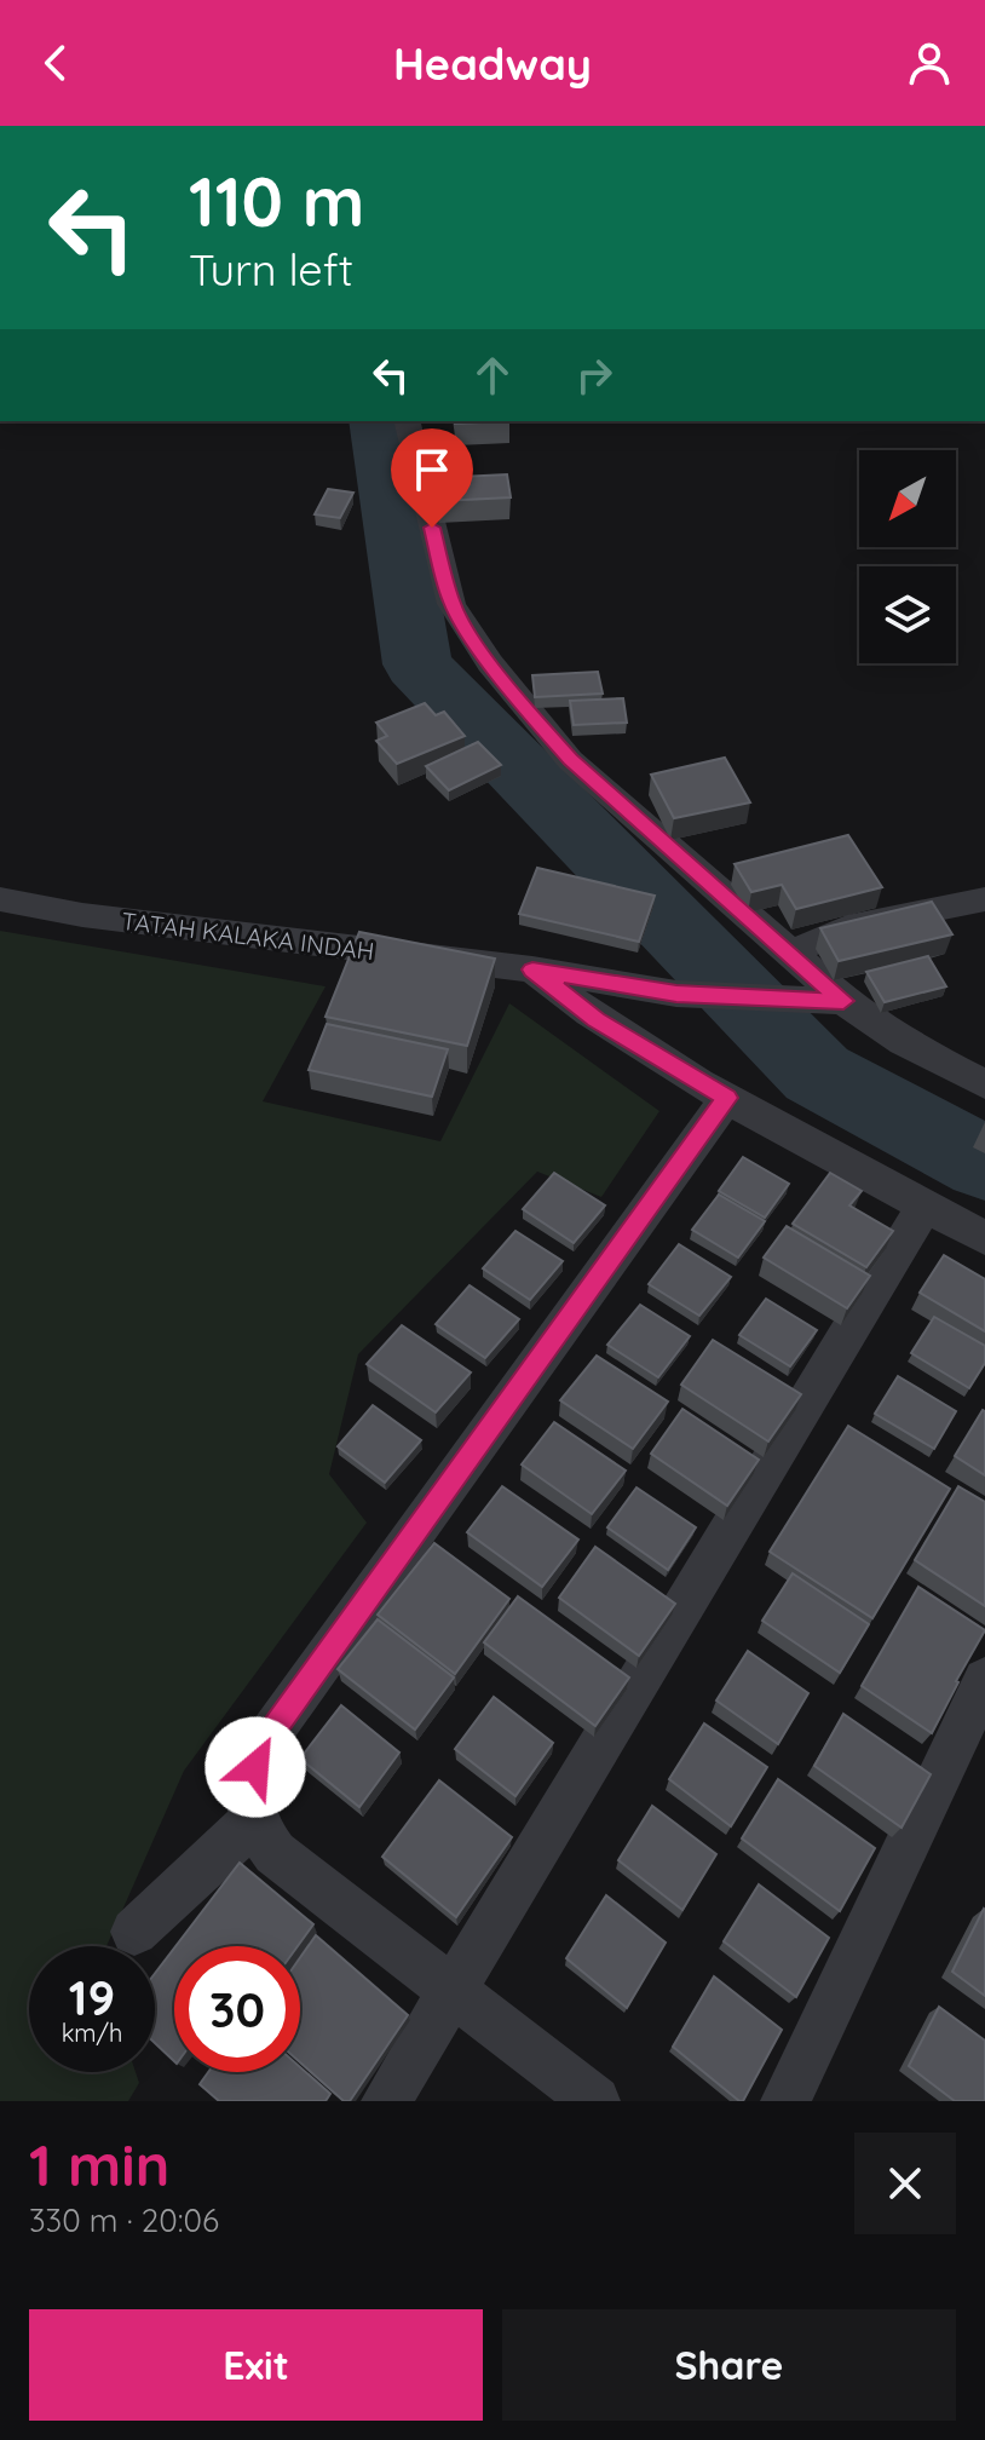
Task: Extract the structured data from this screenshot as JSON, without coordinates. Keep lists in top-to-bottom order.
{
  "streets": {
    "street": ["TATAH KALAKA INDAH"]
  },
  "north": "bottom left",
  "page": {
    "header": "Headway",
    "turn": ["110 m", "Turn left"],
    "speed": "19 km/h",
    "limit": "30",
    "heading": ["1 min", "330 m · 20:06"],
    "buttons": ["Exit", "Share"]
  }
}
